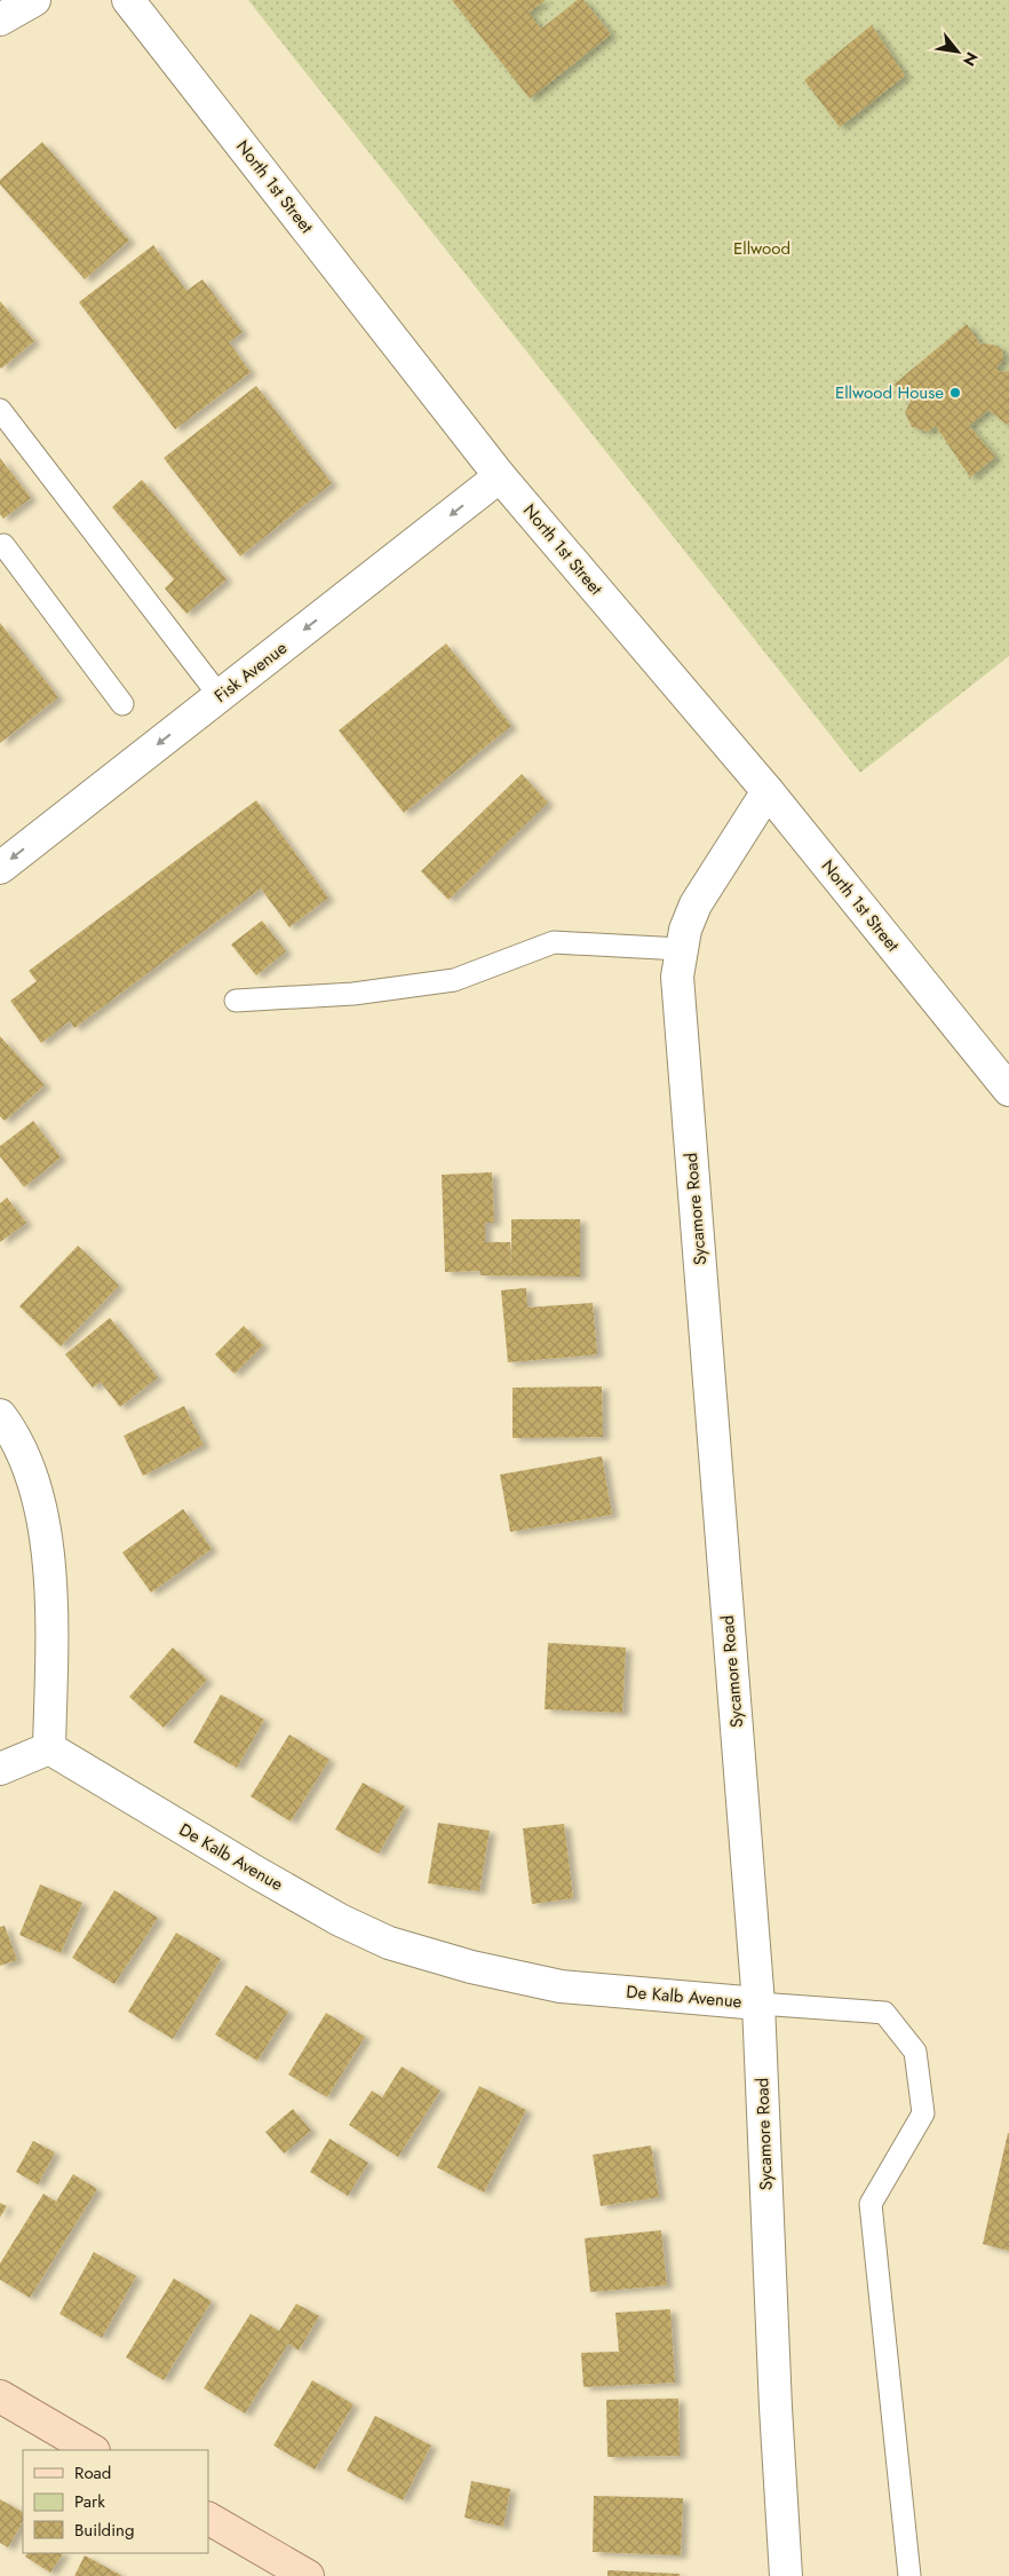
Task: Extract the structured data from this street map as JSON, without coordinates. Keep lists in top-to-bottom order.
{
  "streets": {
    "street": [
      "North 1st Street",
      "Fisk Avenue",
      "Sycamore Road",
      "De Kalb Avenue"
    ]
  },
  "crossings": [
    ["North 1st Street", "Fisk Avenue"],
    ["North 1st Street", "Sycamore Road"],
    ["Sycamore Road", "De Kalb Avenue"]
  ],
  "one_way": ["Fisk Avenue"],
  "parks": ["Ellwood"],
  "places": ["Ellwood House"],
  "legend": ["Road", "Park", "Building"],
  "north": "bottom right"
}
